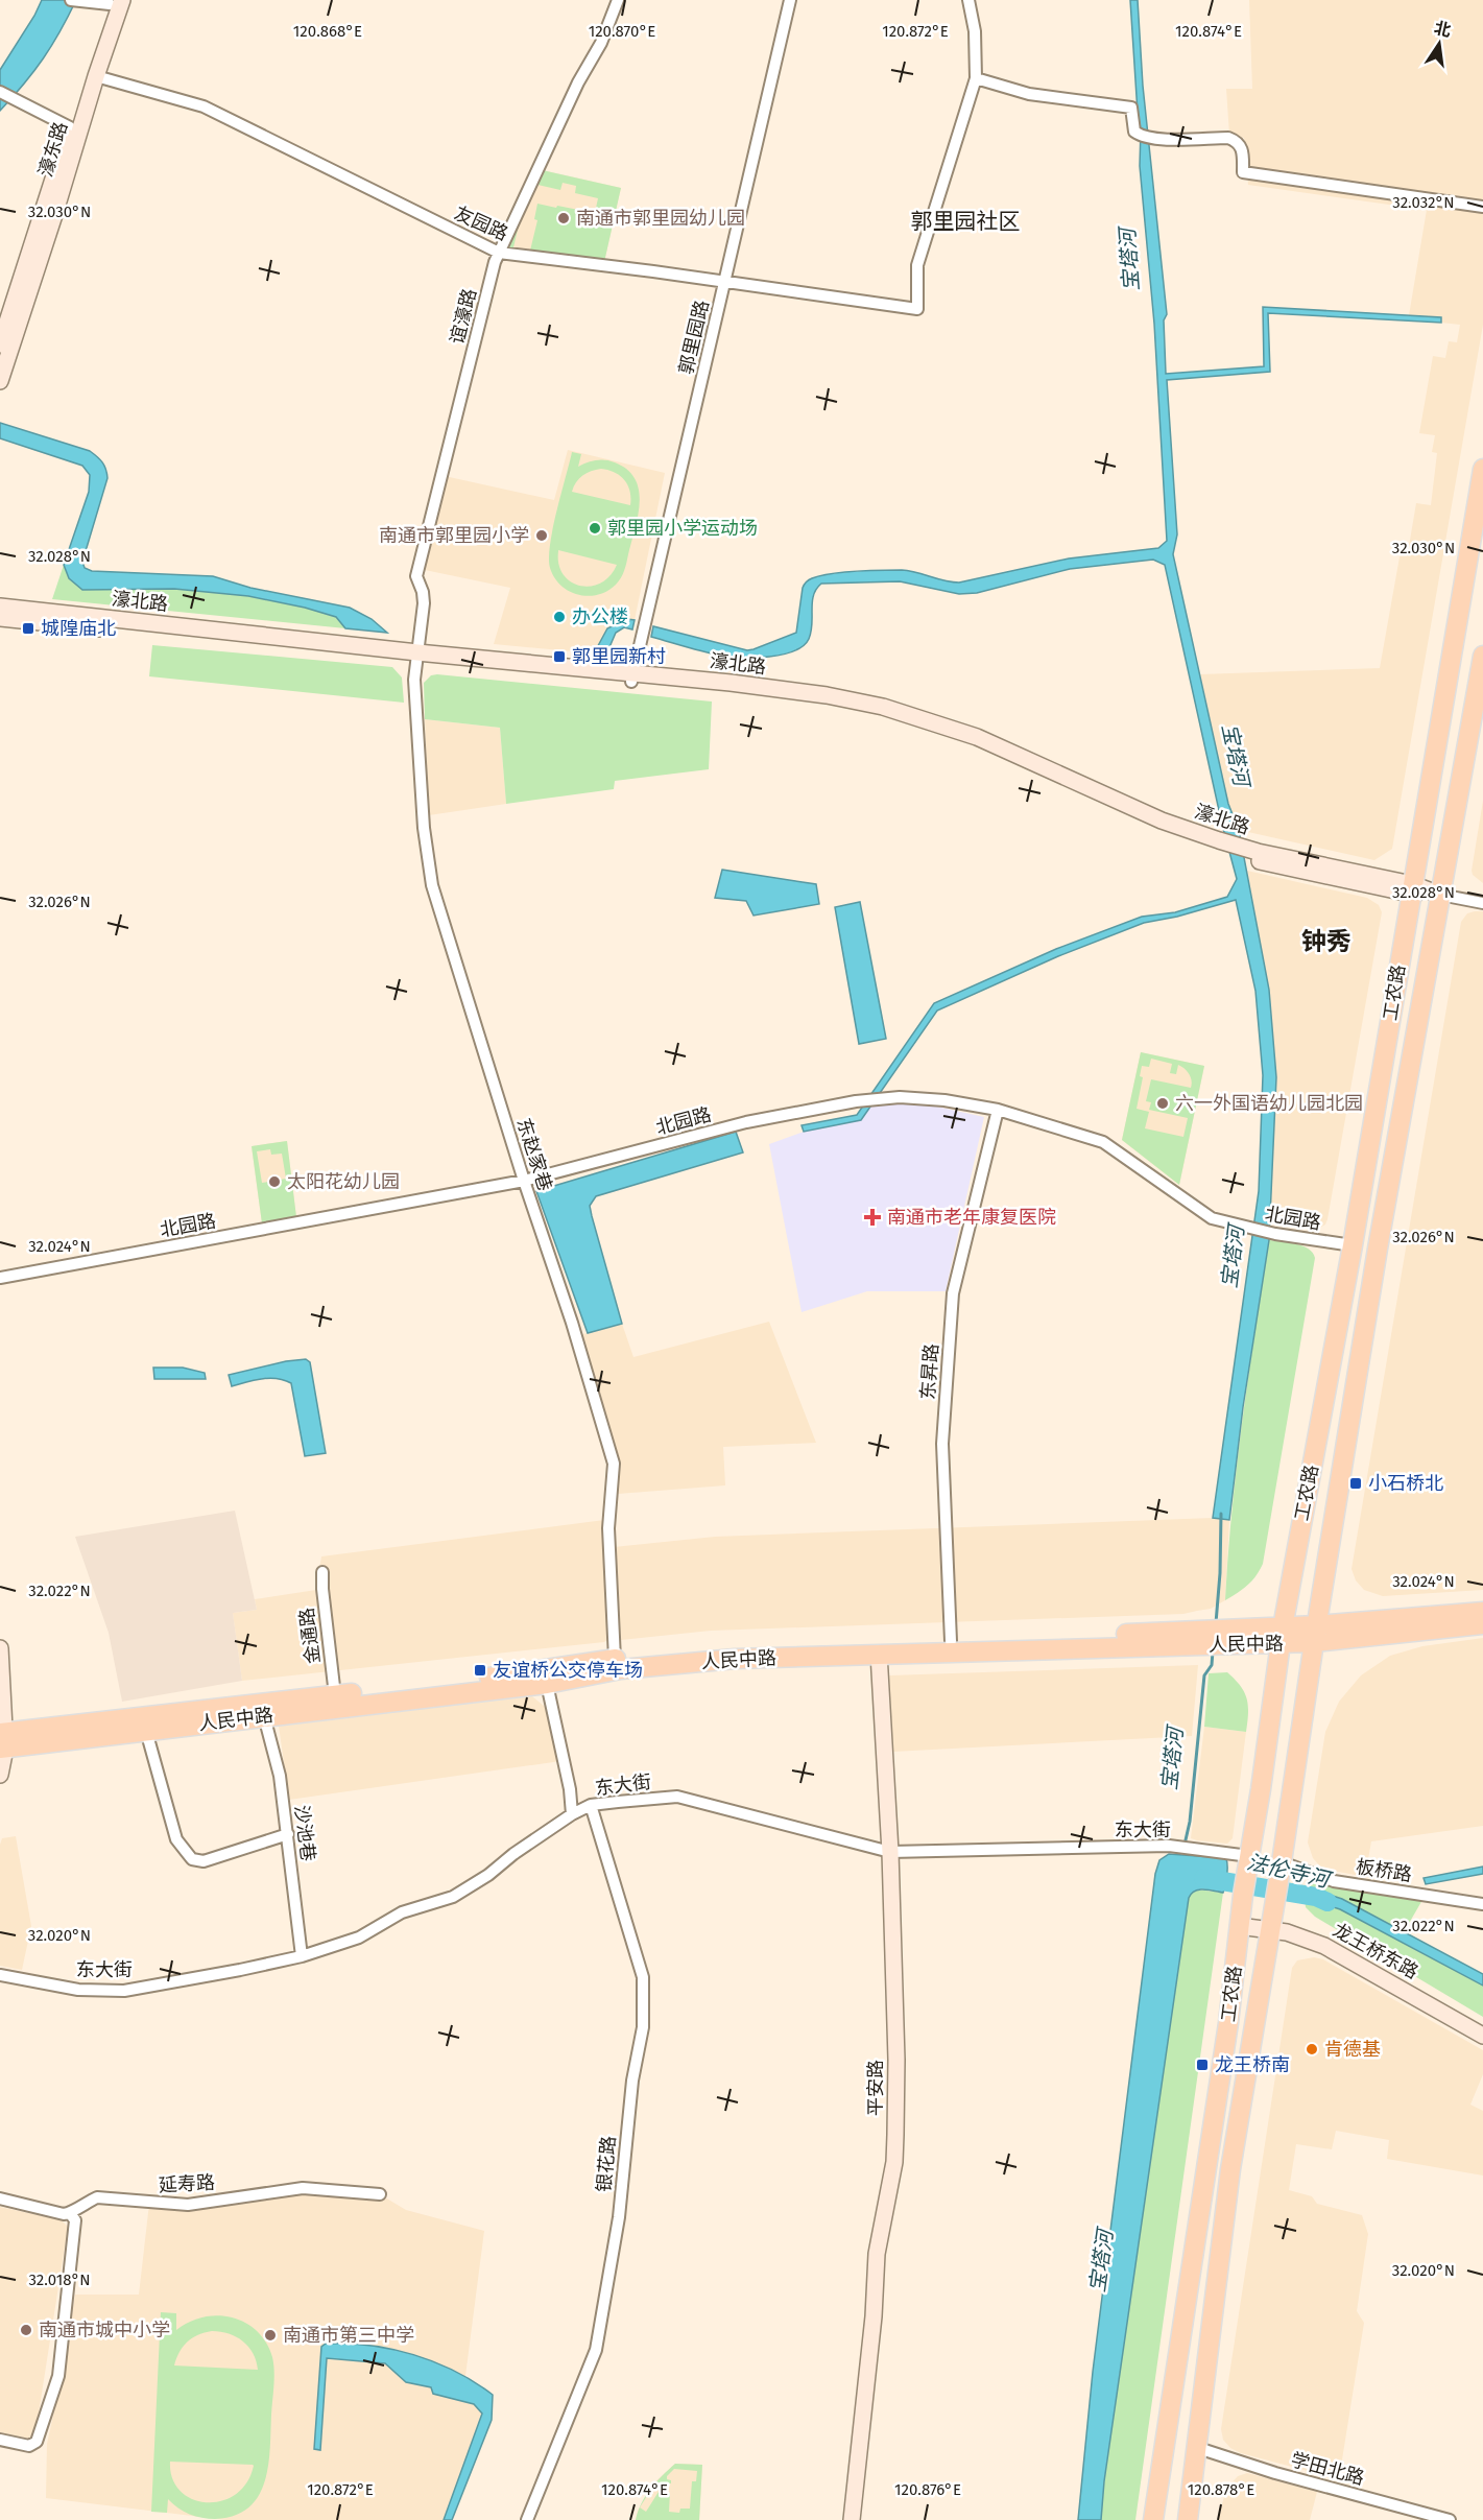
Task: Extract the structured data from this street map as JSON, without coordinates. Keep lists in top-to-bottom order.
{
  "streets": {
    "main road": ["工农路", "人民中路"],
    "street": [
      "濠东路",
      "友园路",
      "谊濠路",
      "郭里园路",
      "濠北路",
      "北园路",
      "东赵家巷",
      "东昇路",
      "金通路",
      "东大街",
      "沙池巷",
      "板桥路",
      "龙王桥东路",
      "平安路",
      "银花路",
      "延寿路",
      "学田北路"
    ]
  },
  "crossings": [
    ["濠东路", "友园路"],
    ["友园路", "谊濠路"],
    ["友园路", "郭里园路"],
    ["谊濠路", "濠北路"],
    ["谊濠路", "东赵家巷"],
    ["郭里园路", "濠北路"],
    ["濠北路", "工农路"],
    ["濠北路", "东赵家巷"],
    ["工农路", "北园路"],
    ["工农路", "人民中路"],
    ["工农路", "东大街"],
    ["工农路", "板桥路"],
    ["工农路", "龙王桥东路"],
    ["工农路", "学田北路"],
    ["北园路", "东赵家巷"],
    ["北园路", "东昇路"],
    ["东赵家巷", "人民中路"],
    ["东昇路", "人民中路"],
    ["金通路", "人民中路"],
    ["人民中路", "沙池巷"],
    ["人民中路", "平安路"],
    ["东大街", "沙池巷"],
    ["东大街", "平安路"],
    ["东大街", "银花路"]
  ],
  "districts": ["郭里园社区", "钟秀"],
  "water": ["宝塔河", "法伦寺河"],
  "places": {
    "other": [
      "南通市郭里园幼儿园",
      "郭里园小学运动场",
      "南通市郭里园小学",
      "办公楼",
      "六一外国语幼儿园北园",
      "太阳花幼儿园",
      "肯德基",
      "南通市城中小学",
      "南通市第三中学"
    ],
    "transit": [
      "城隍庙北",
      "郭里园新村",
      "小石桥北",
      "友谊桥公交停车场",
      "龙王桥南"
    ],
    "health": ["南通市老年康复医院"]
  },
  "north": "top",
  "coordinates": [
    "120.868°E",
    "120.870°E",
    "120.872°E",
    "120.874°E",
    "32.032°N",
    "32.030°N",
    "32.028°N",
    "32.026°N",
    "32.024°N",
    "32.022°N",
    "32.020°N",
    "32.018°N",
    "120.876°E",
    "120.878°E"
  ]
}
